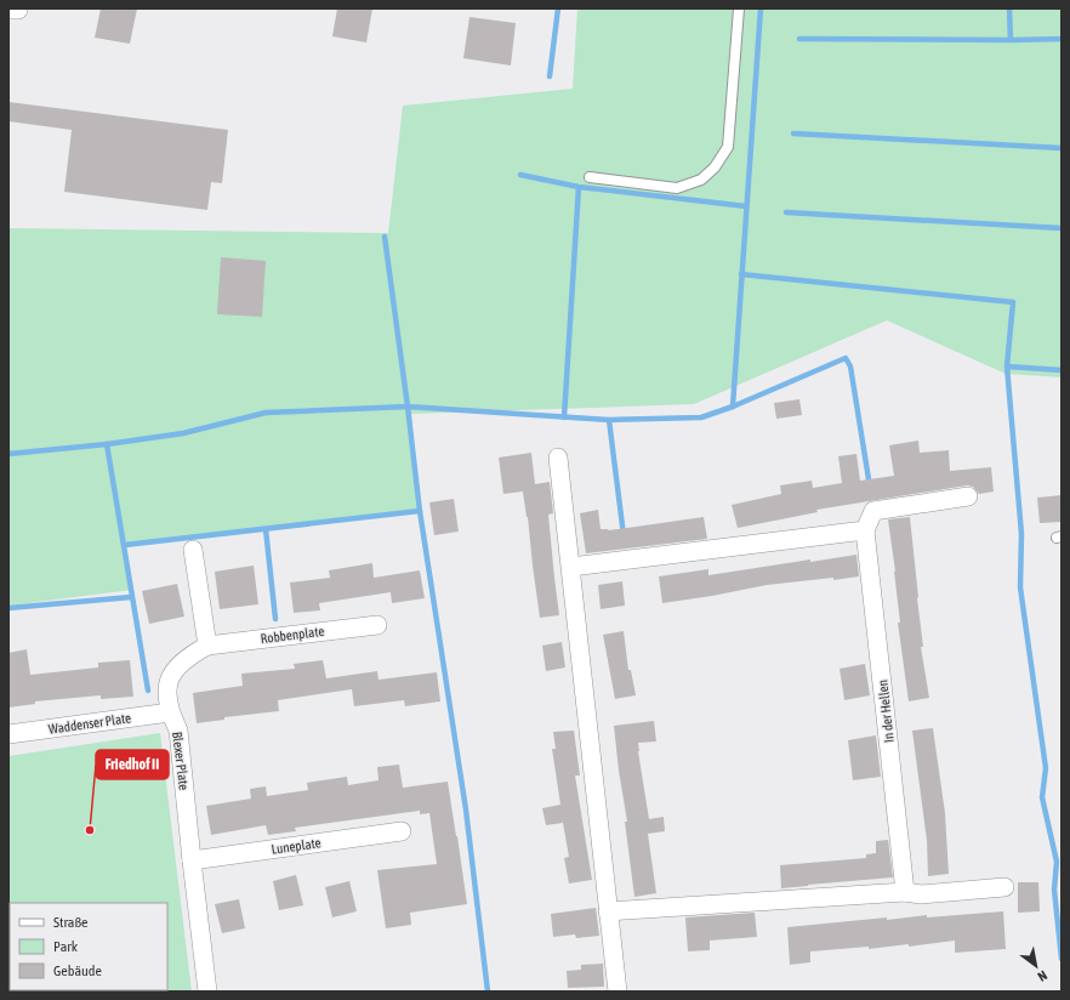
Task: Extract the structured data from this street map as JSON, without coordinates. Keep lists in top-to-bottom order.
{
  "streets": {
    "street": [
      "Robbenplate",
      "In der Hellen",
      "Waddenser Plate",
      "Blexer Plate",
      "Luneplate"
    ]
  },
  "crossings": [
    ["Robbenplate", "Blexer Plate"],
    ["Waddenser Plate", "Blexer Plate"],
    ["Blexer Plate", "Luneplate"]
  ],
  "places": ["Friedhof II"],
  "legend": ["Straße", "Park", "Gebäude"],
  "north": "bottom right"
}
